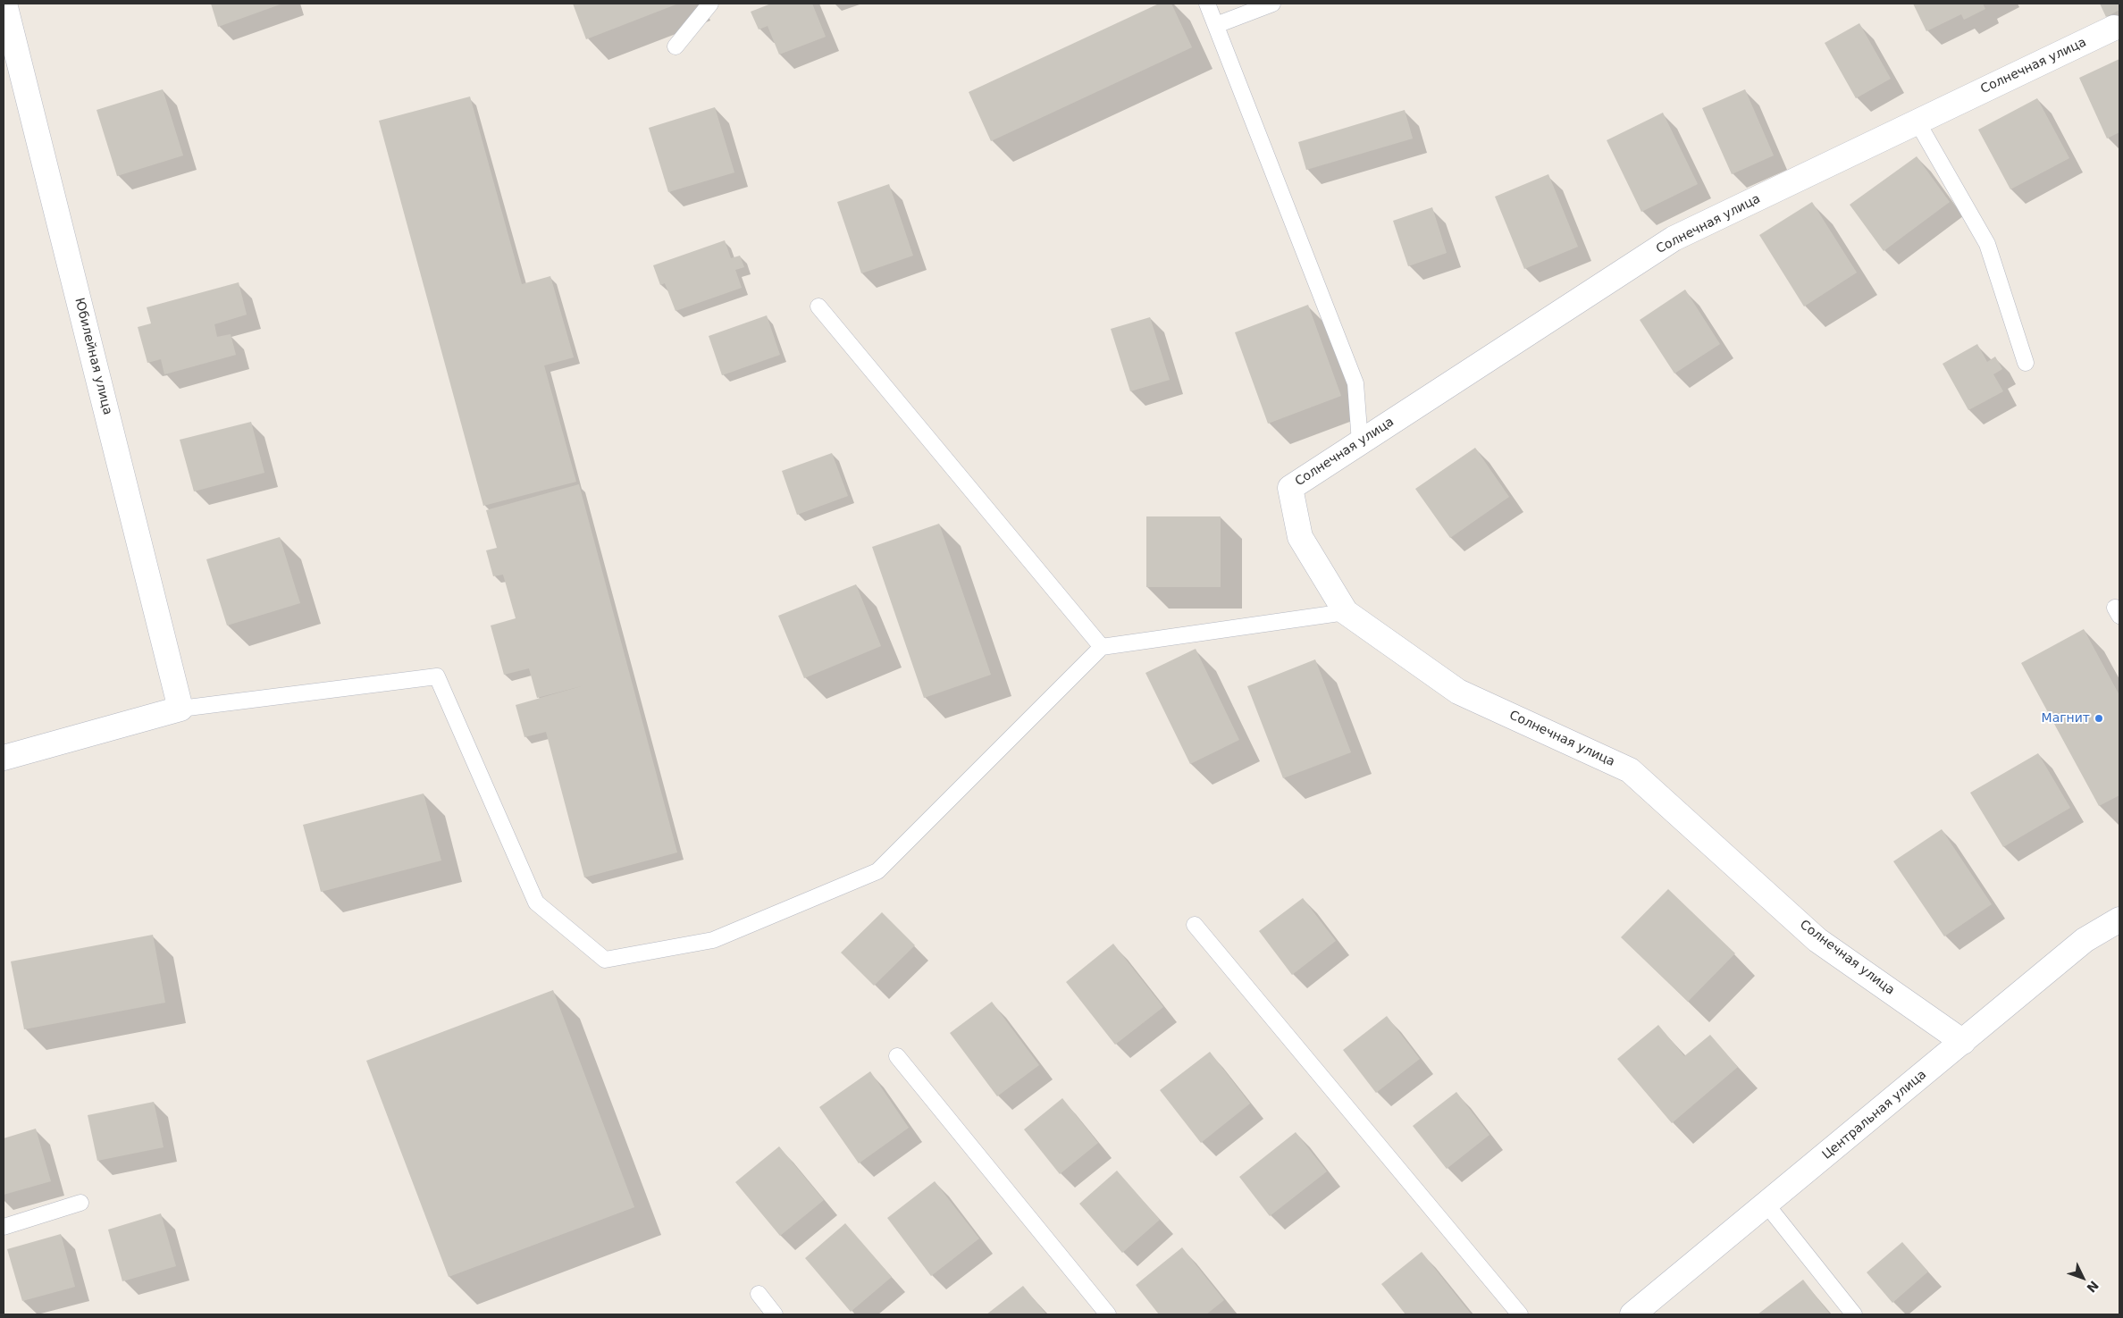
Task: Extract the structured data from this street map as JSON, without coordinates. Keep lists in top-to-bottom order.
{
  "streets": {
    "street": ["Солнечная улица", "Юбилейная улица", "Центральная улица"]
  },
  "crossings": [
    ["Солнечная улица", "Центральная улица"]
  ],
  "places": ["Магнит"],
  "north": "bottom right"
}
